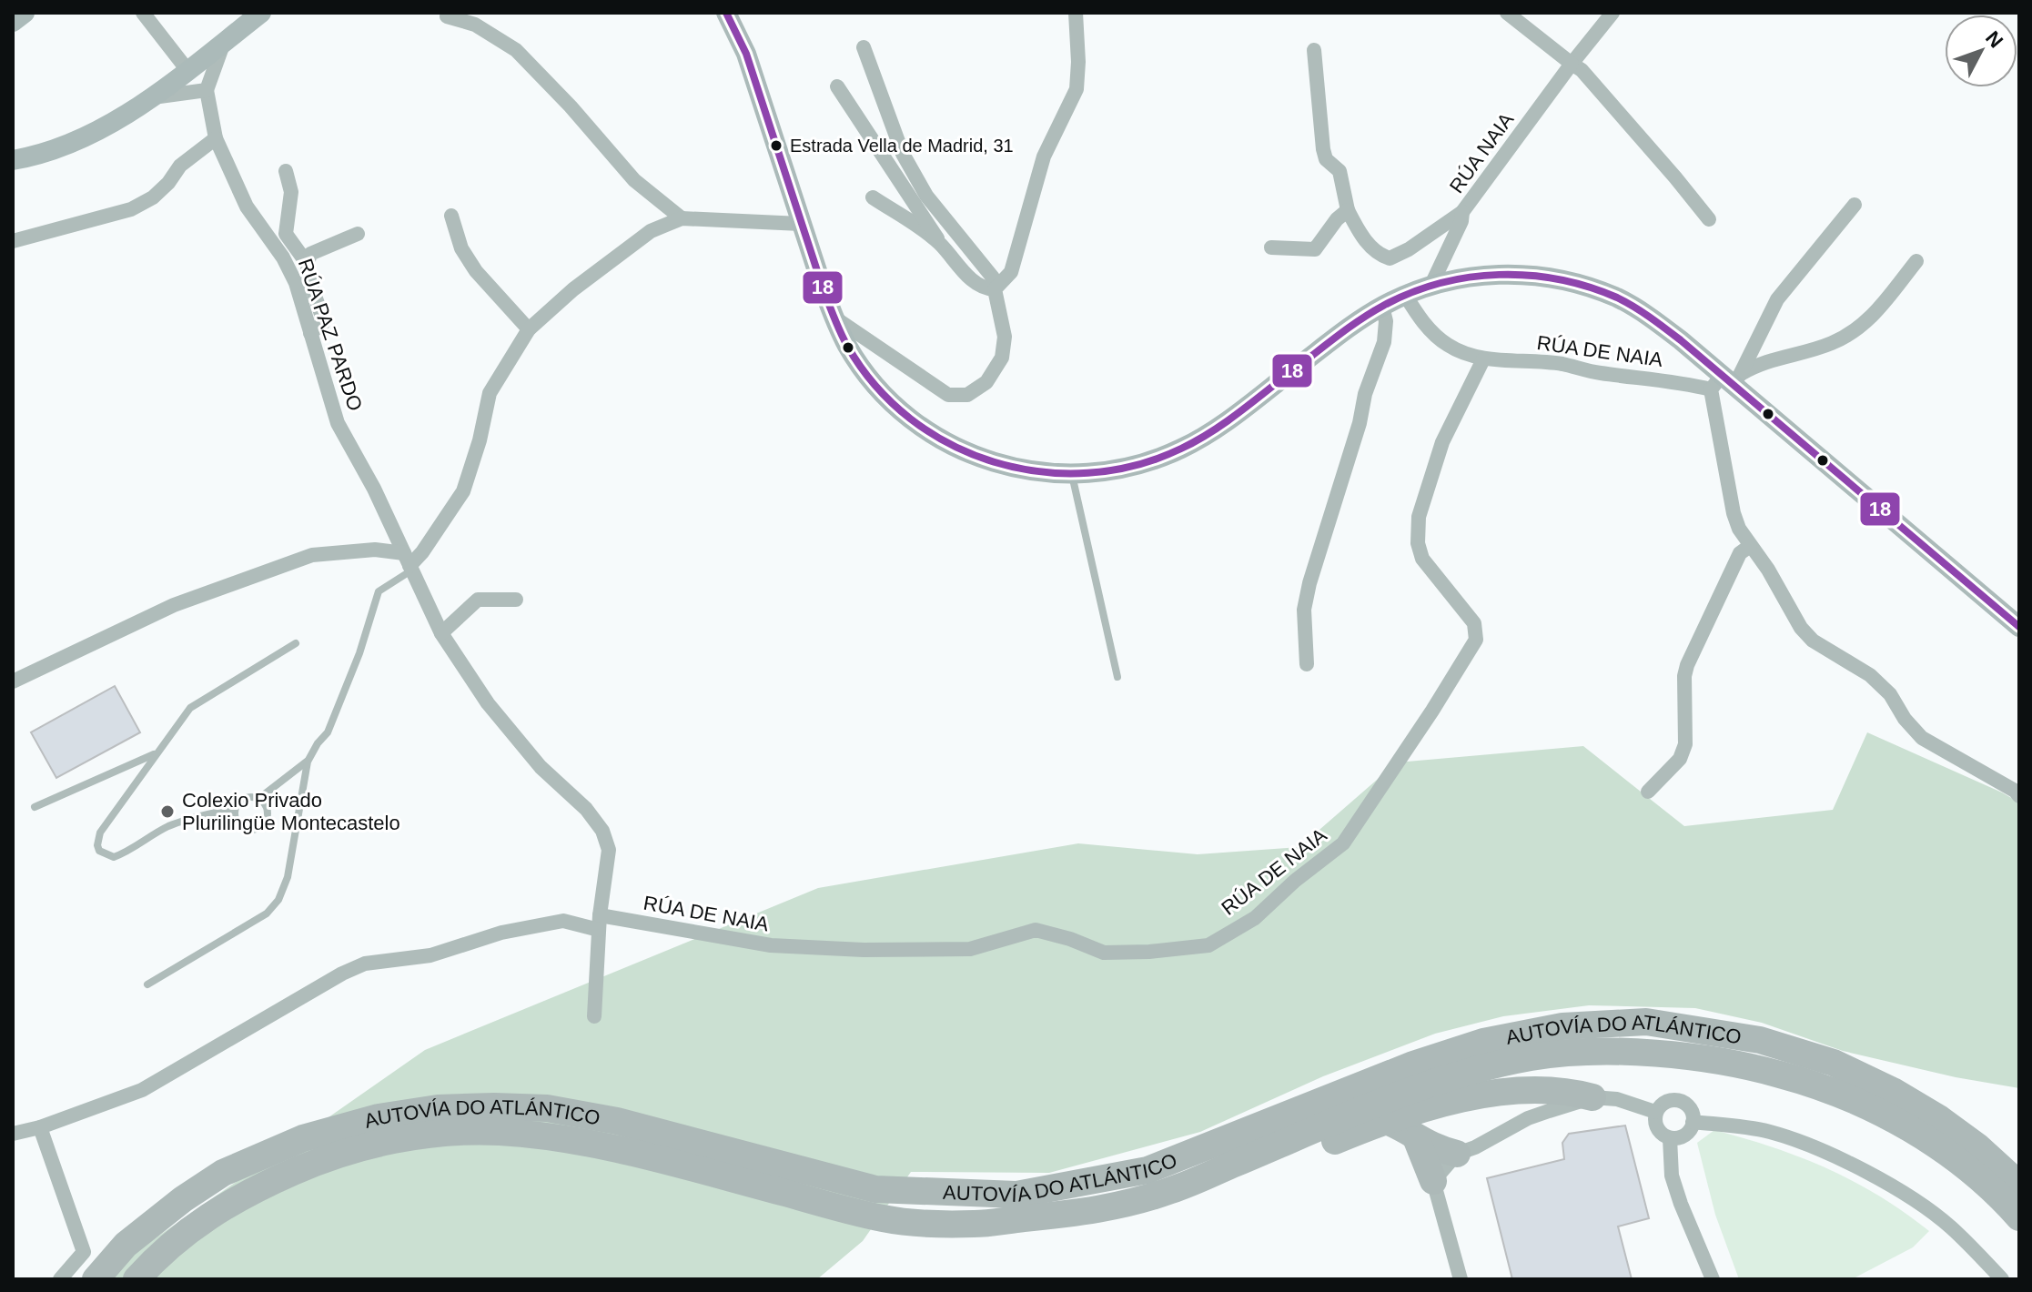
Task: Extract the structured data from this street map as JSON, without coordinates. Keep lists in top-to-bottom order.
{
  "streets": {
    "highway": ["AUTOVÍA DO ATLÁNTICO"],
    "street": ["RÚA NAIA", "RÚA PAZ PARDO", "RÚA DE NAIA"]
  },
  "crossings": [
    ["RÚA PAZ PARDO", "RÚA DE NAIA"]
  ],
  "places": ["Estrada Vella de Madrid, 31", "Colexio Privado Plurilingüe Montecastelo"],
  "lines": ["transit line 18"],
  "north": "top right"
}
